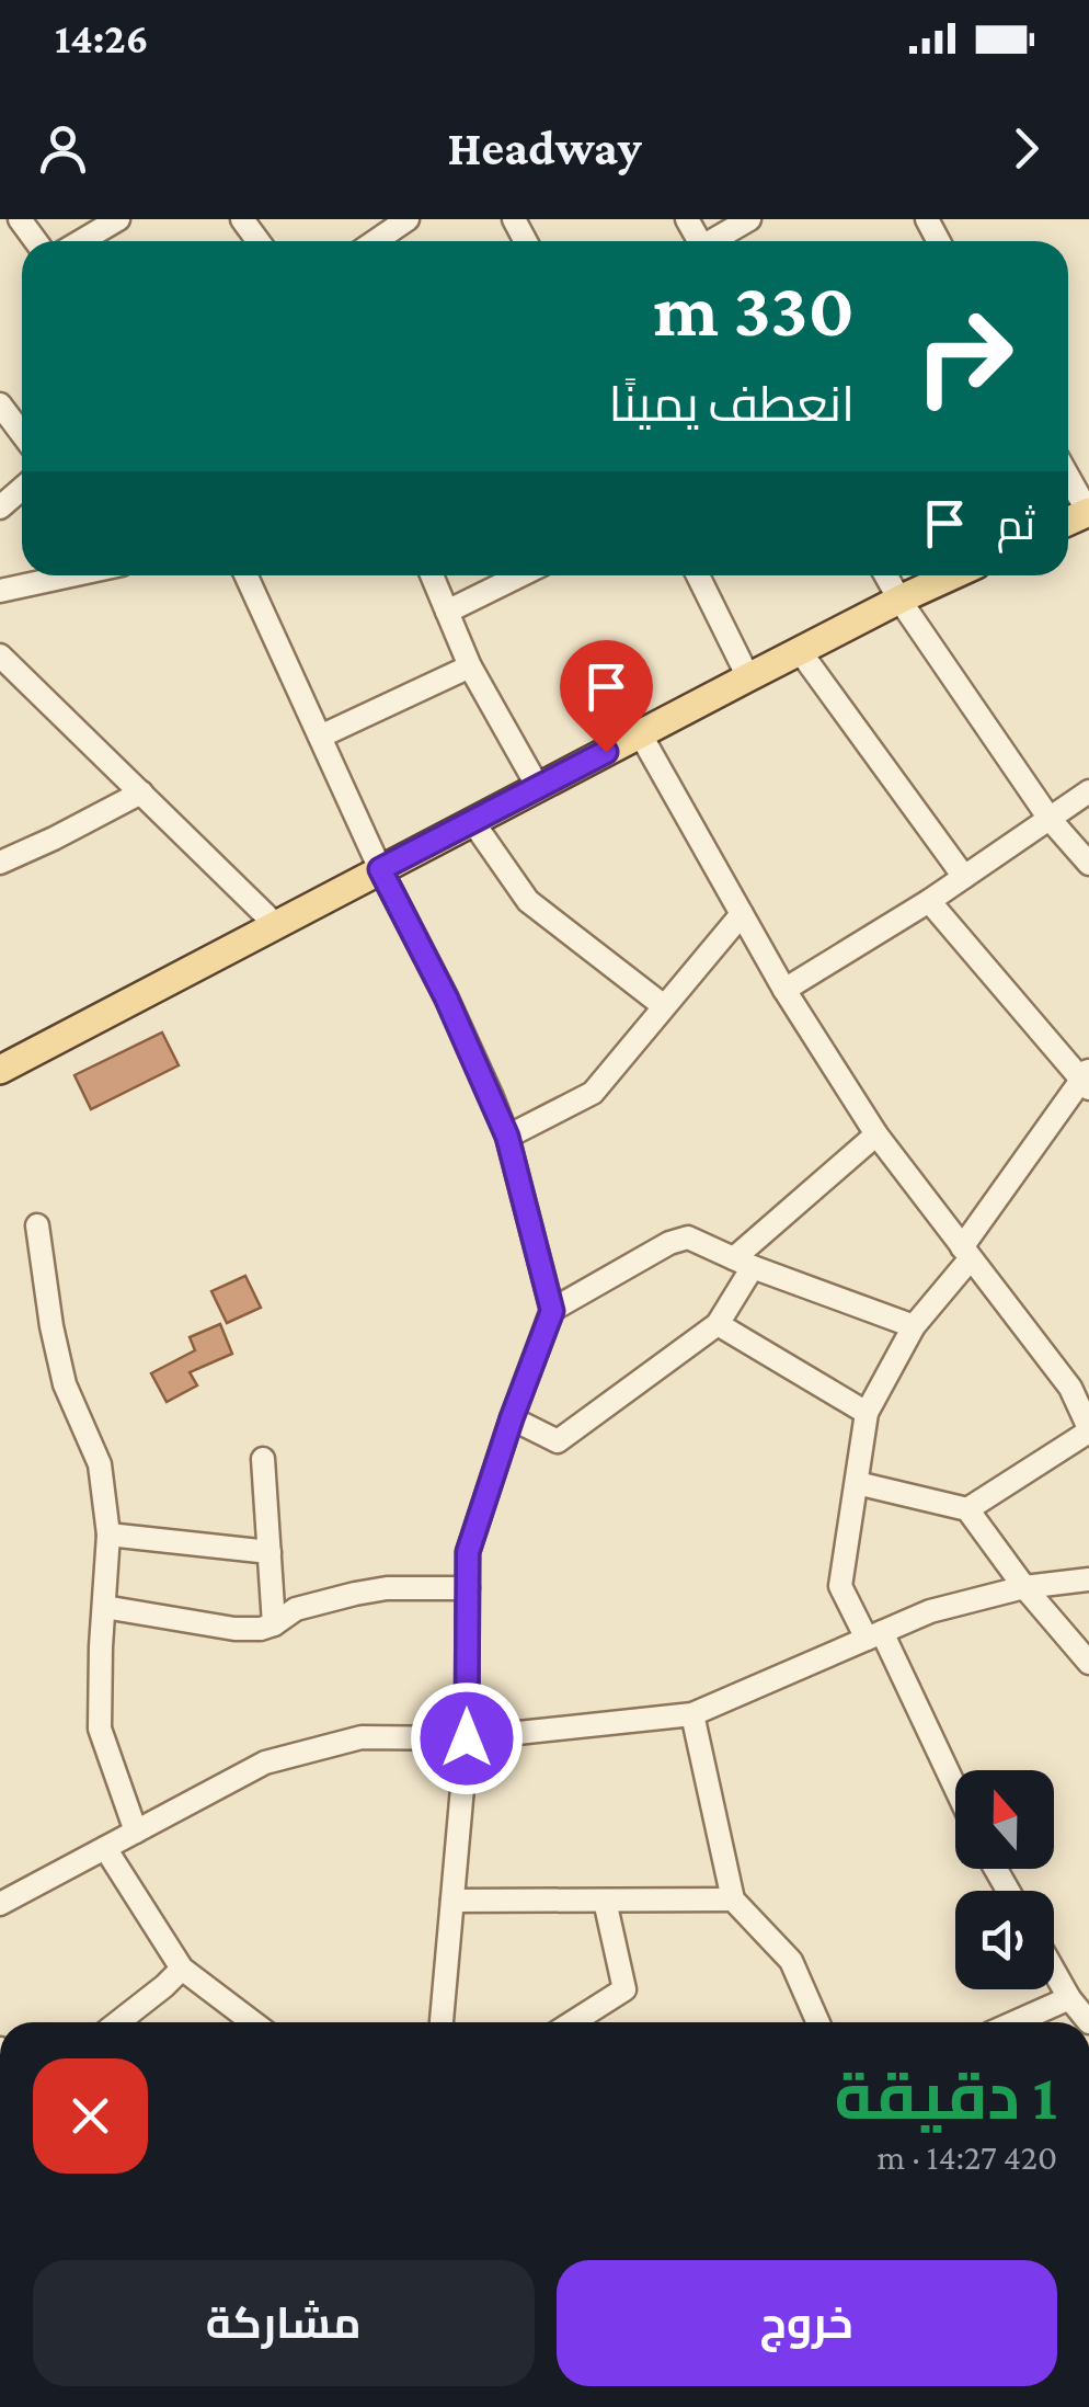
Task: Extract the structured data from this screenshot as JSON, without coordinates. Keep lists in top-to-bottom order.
{
  "north": "top",
  "page": {
    "status": "14:26",
    "header": "Headway",
    "turn": ["330 m", "انعطف يمينًا"],
    "then": "ثم",
    "heading": ["1 دقيقة", "420 m · 14:27"],
    "buttons": ["خروج", "مشاركة"]
  }
}
